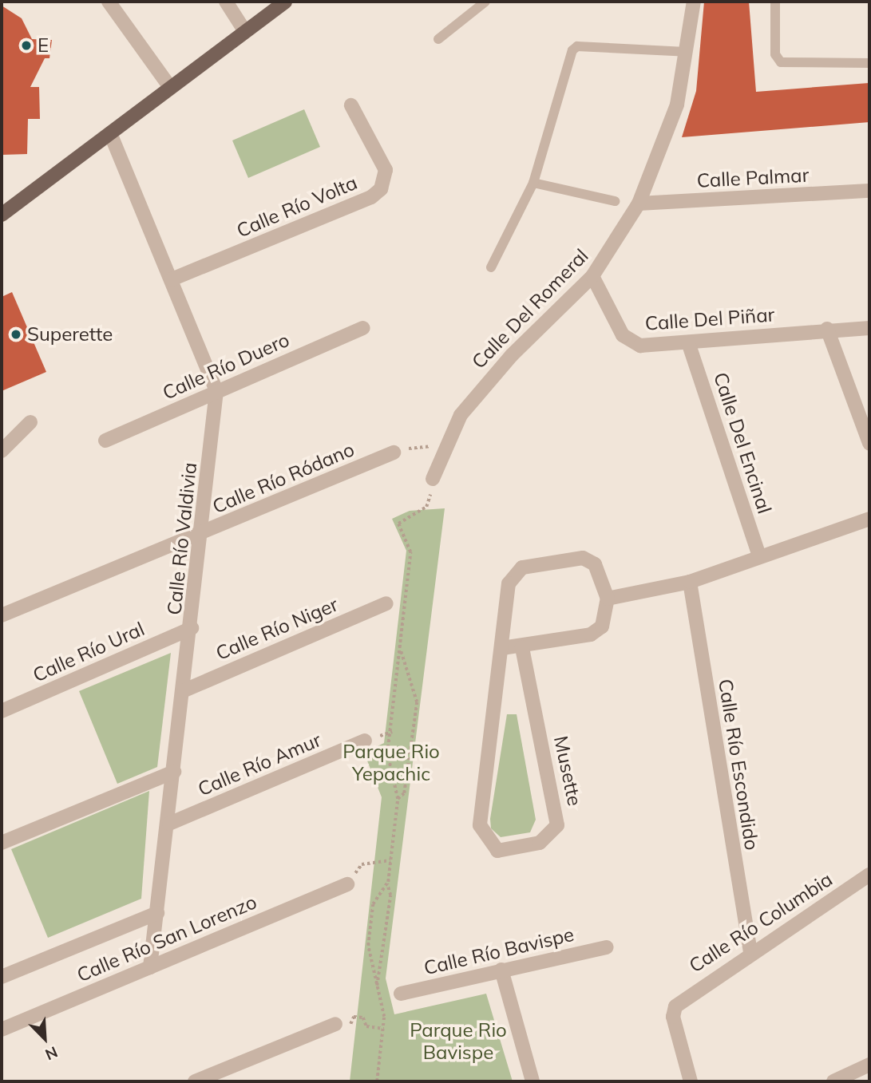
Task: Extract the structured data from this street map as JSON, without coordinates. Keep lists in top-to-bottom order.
{
  "streets": {
    "street": [
      "Calle Palmar",
      "Calle Río Volta",
      "Calle Del Romeral",
      "Calle Del Piñar",
      "Calle Río Duero",
      "Calle Del Encinal",
      "Calle Río Ródano",
      "Calle Río Valdivia",
      "Calle Río Niger",
      "Calle Río Ural",
      "Calle Río Amur",
      "Calle Río Escondido",
      "Musette",
      "Calle Río Columbia",
      "Calle Río San Lorenzo",
      "Calle Río Bavispe"
    ]
  },
  "crossings": [
    ["Calle Palmar", "Calle Del Romeral"],
    ["Calle Río Volta", "Calle Río Valdivia"],
    ["Calle Del Romeral", "Calle Del Piñar"],
    ["Calle Del Piñar", "Calle Del Encinal"],
    ["Calle Río Duero", "Calle Río Valdivia"],
    ["Calle Río Ródano", "Calle Río Valdivia"],
    ["Calle Río Valdivia", "Calle Río Niger"],
    ["Calle Río Valdivia", "Calle Río Ural"],
    ["Calle Río Valdivia", "Calle Río Amur"],
    ["Calle Río Valdivia", "Calle Río San Lorenzo"],
    ["Calle Río Escondido", "Calle Río Columbia"]
  ],
  "parks": ["Parque Rio Yepachic", "Parque Rio Bavispe"],
  "places": ["E", "Superette"],
  "north": "bottom right"
}
